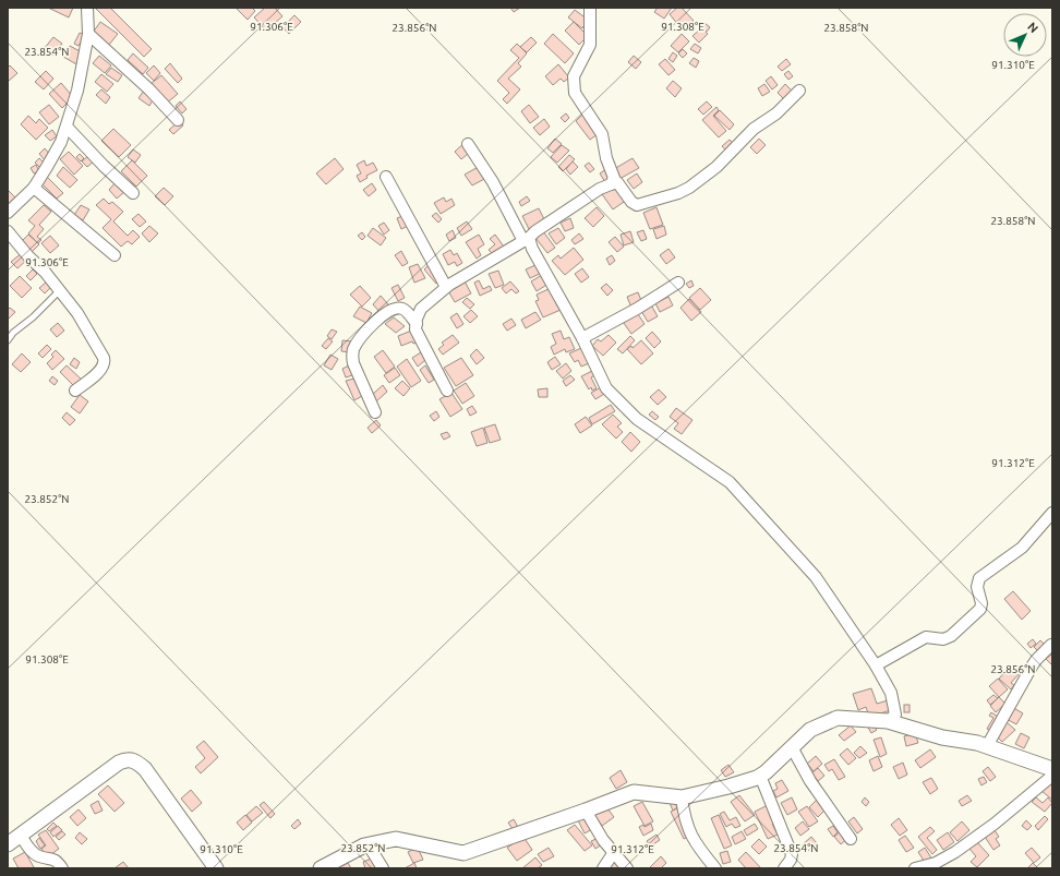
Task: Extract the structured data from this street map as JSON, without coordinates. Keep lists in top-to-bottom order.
{
  "north": "top right",
  "coordinates": [
    "91.306°E",
    "91.308°E",
    "23.856°N",
    "23.858°N",
    "23.854°N",
    "91.310°E",
    "91.312°E",
    "23.852°N"
  ]
}
